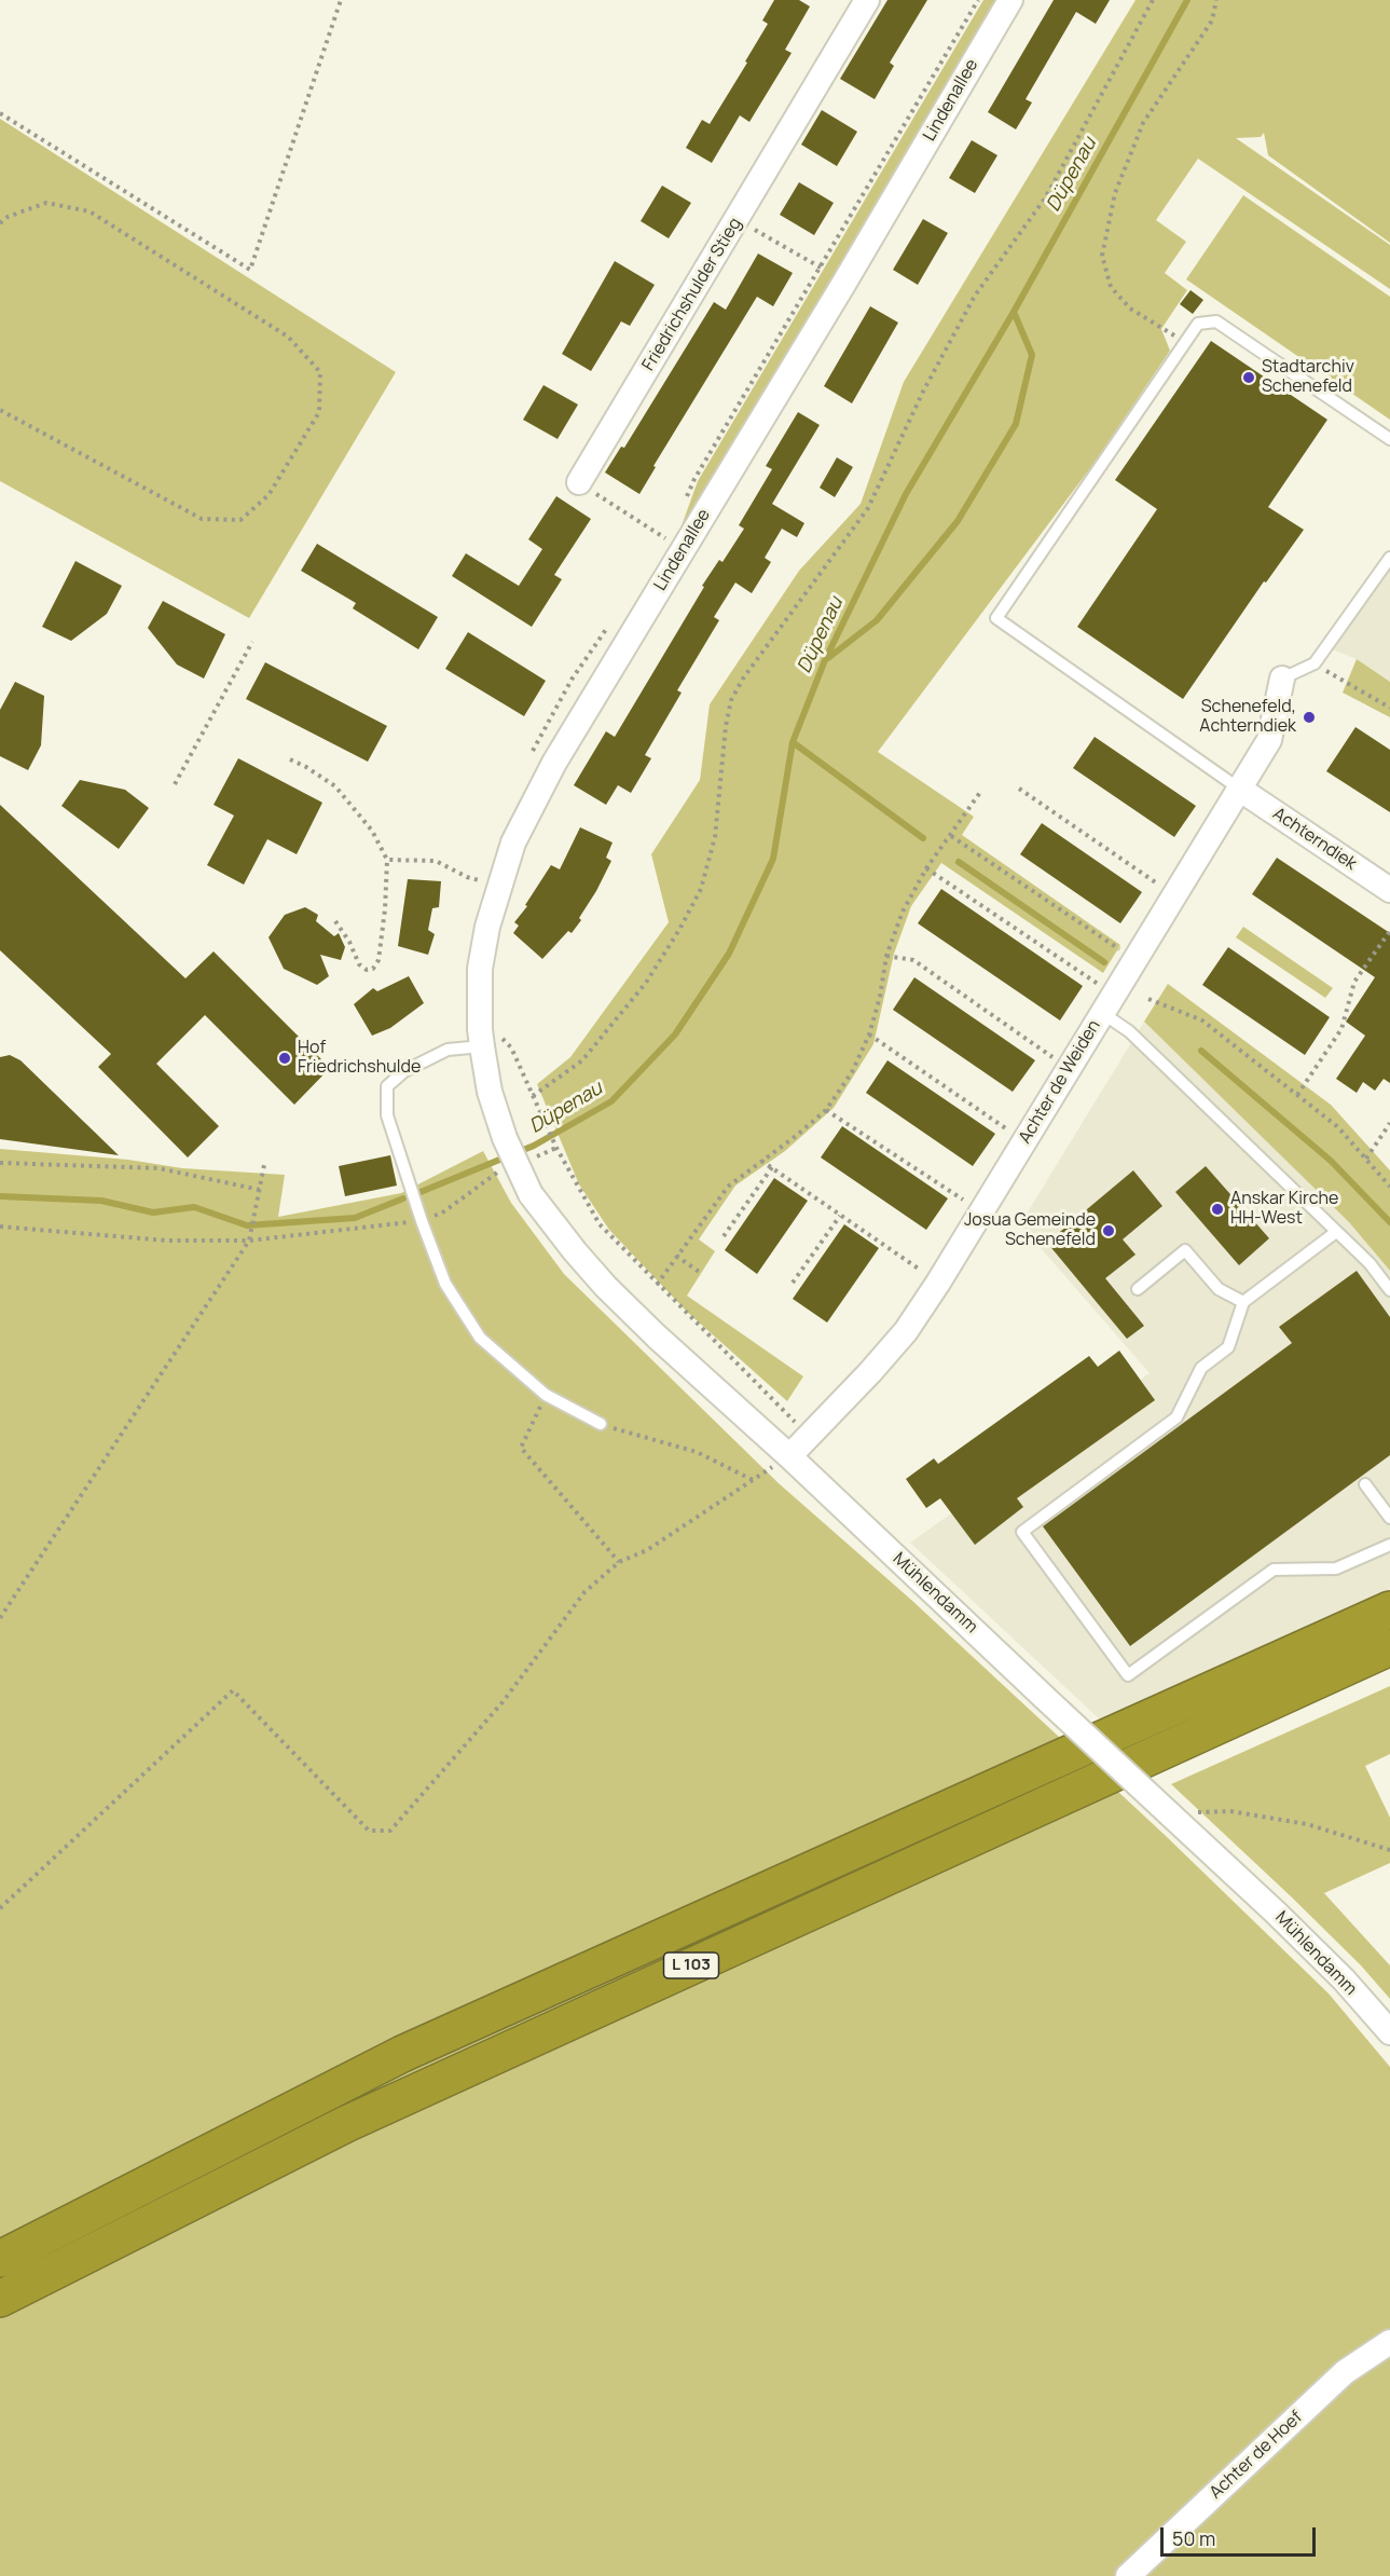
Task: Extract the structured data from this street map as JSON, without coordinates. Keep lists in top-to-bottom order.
{
  "streets": {
    "highway": ["L 103"],
    "street": [
      "Lindenallee",
      "Friedrichshulder Stieg",
      "Achterndiek",
      "Achter de Weiden",
      "Mühlendamm",
      "Achter de Hoef"
    ]
  },
  "crossings": [
    ["Lindenallee", "Mühlendamm"],
    ["Achterndiek", "Achter de Weiden"],
    ["Achter de Weiden", "Mühlendamm"]
  ],
  "water": ["Düpenau"],
  "places": [
    "Stadtarchiv Schenefeld",
    "Schenefeld, Achterndiek",
    "Hof Friedrichshulde",
    "Anskar Kirche HH-West",
    "Josua Gemeinde Schenefeld"
  ],
  "scale_bar": "50 m"
}
